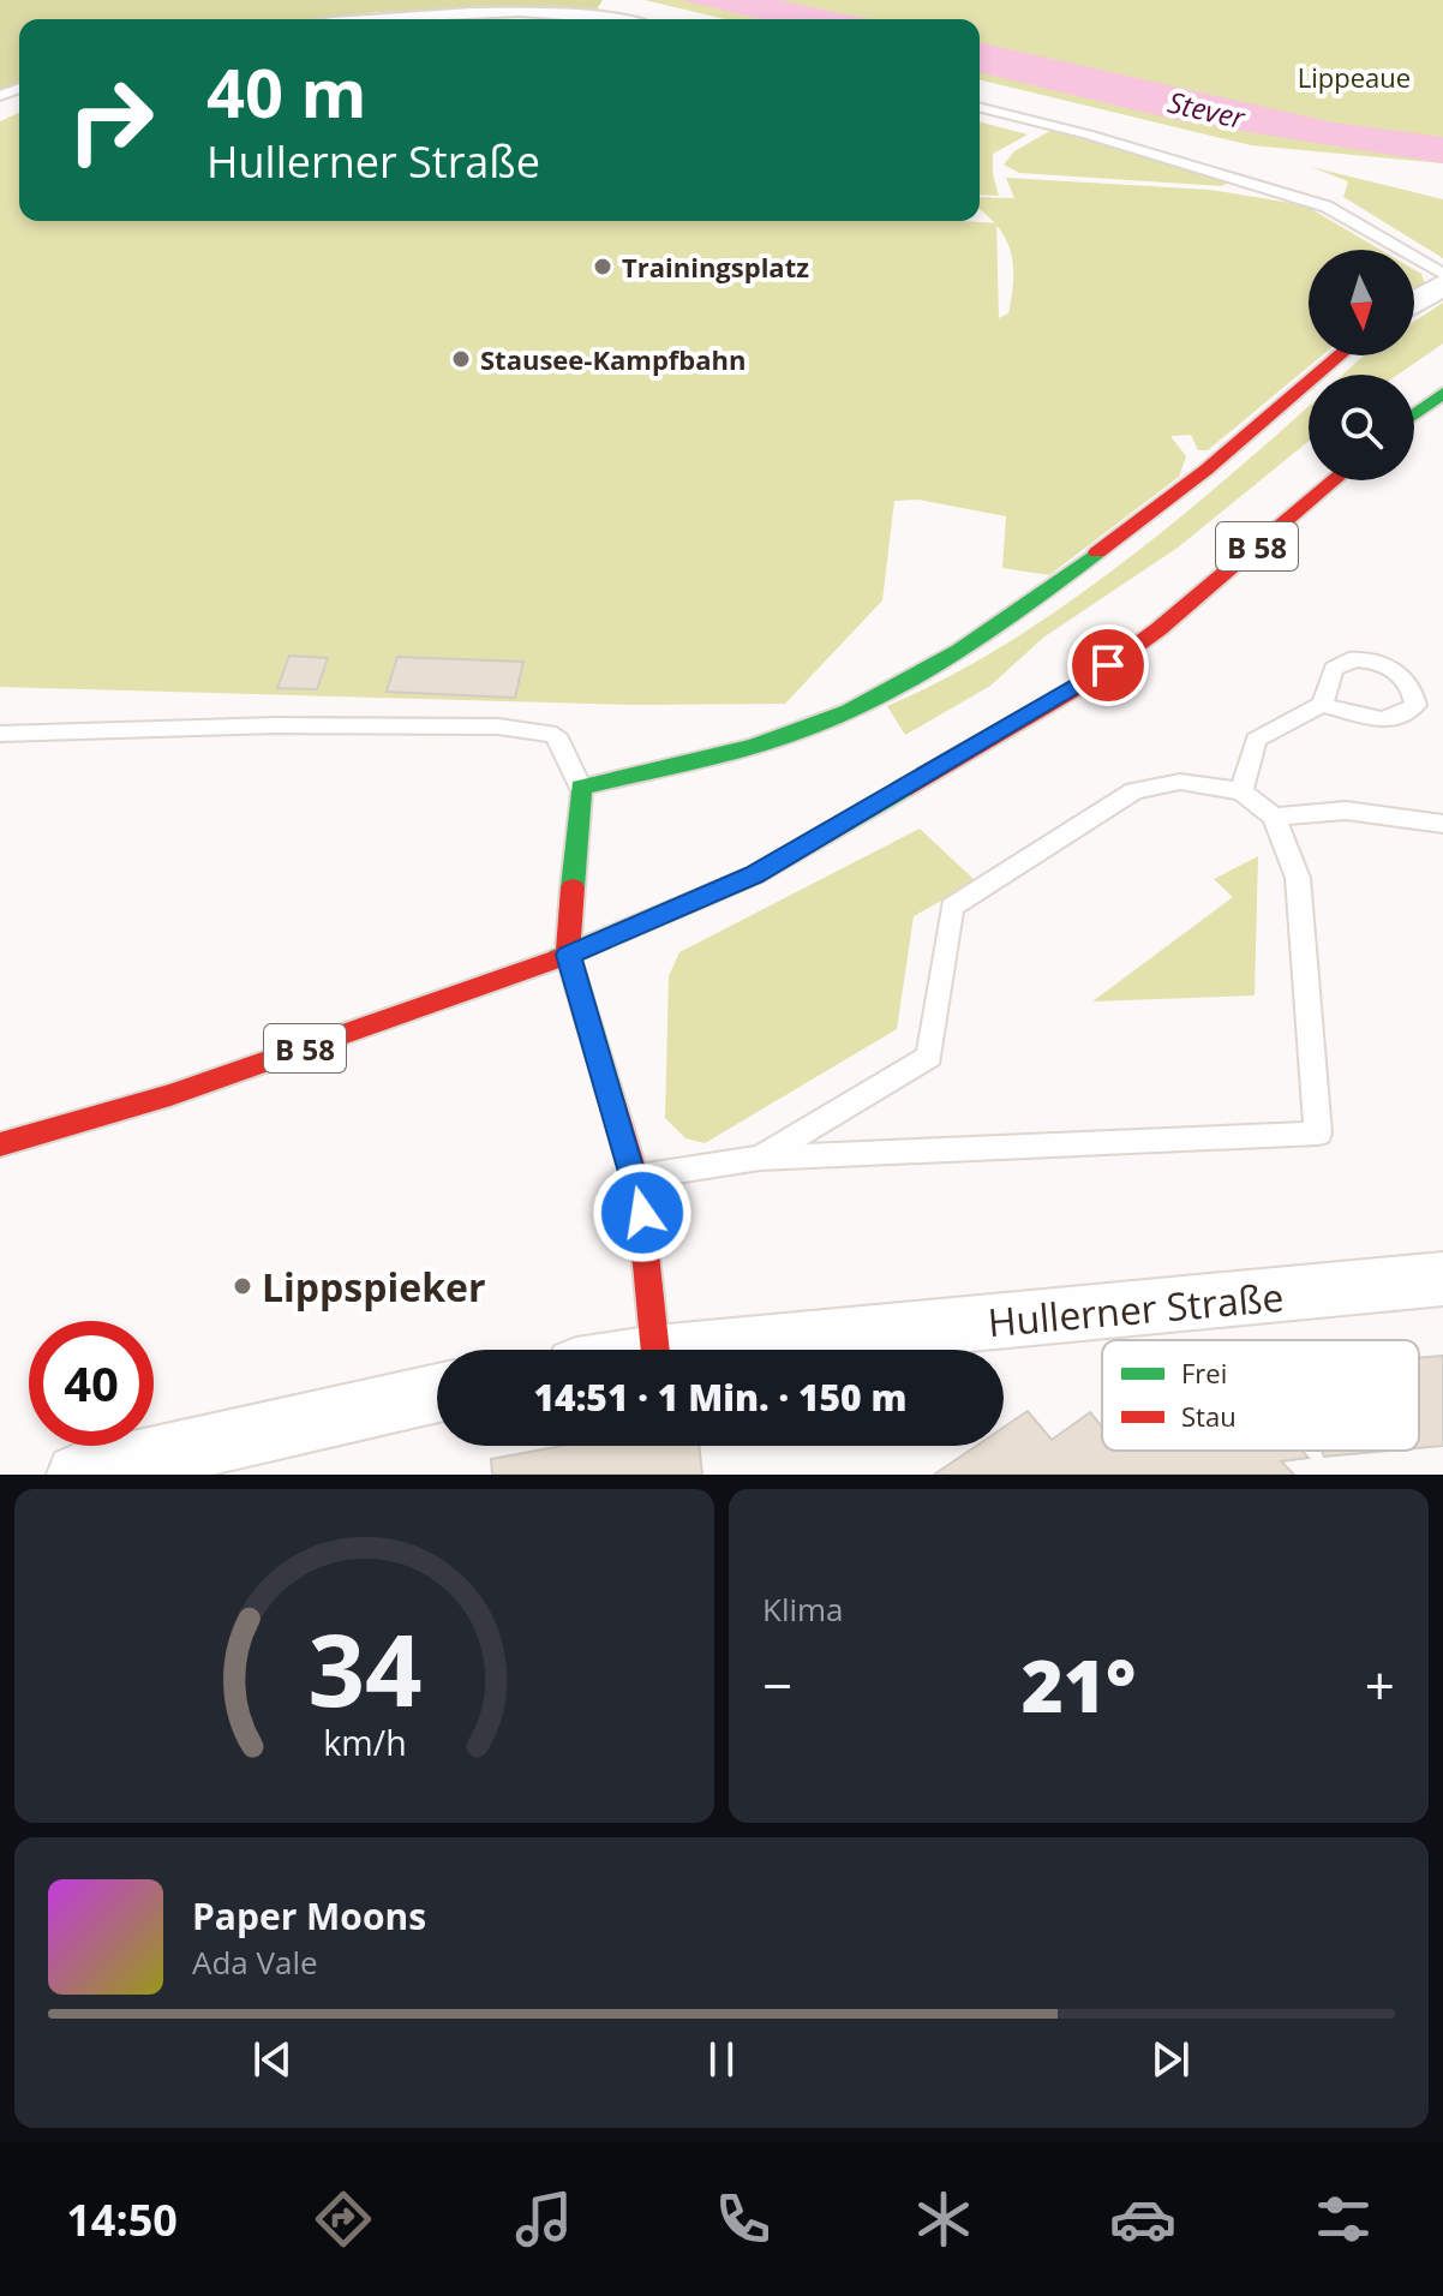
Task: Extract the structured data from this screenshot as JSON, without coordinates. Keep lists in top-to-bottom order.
{
  "streets": {
    "street": ["B 58", "Hullerner Straße"]
  },
  "water": ["Stever"],
  "parks": ["Lippeaue"],
  "places": ["Trainingsplatz", "Stausee-Kampfbahn", "Lippspieker"],
  "legend": ["Frei", "Stau"],
  "north": "bottom",
  "page": {
    "turn": ["40 m", "Hullerner Straße"],
    "limit": "40",
    "trip": "14:51 · 1 Min. · 150 m",
    "tile": "Klima",
    "heat": ["−", "21°", "+"],
    "song": ["Paper Moons", "Ada Vale"],
    "tabs": "14:50",
    "gauge": ["34", "km/h"]
  }
}
